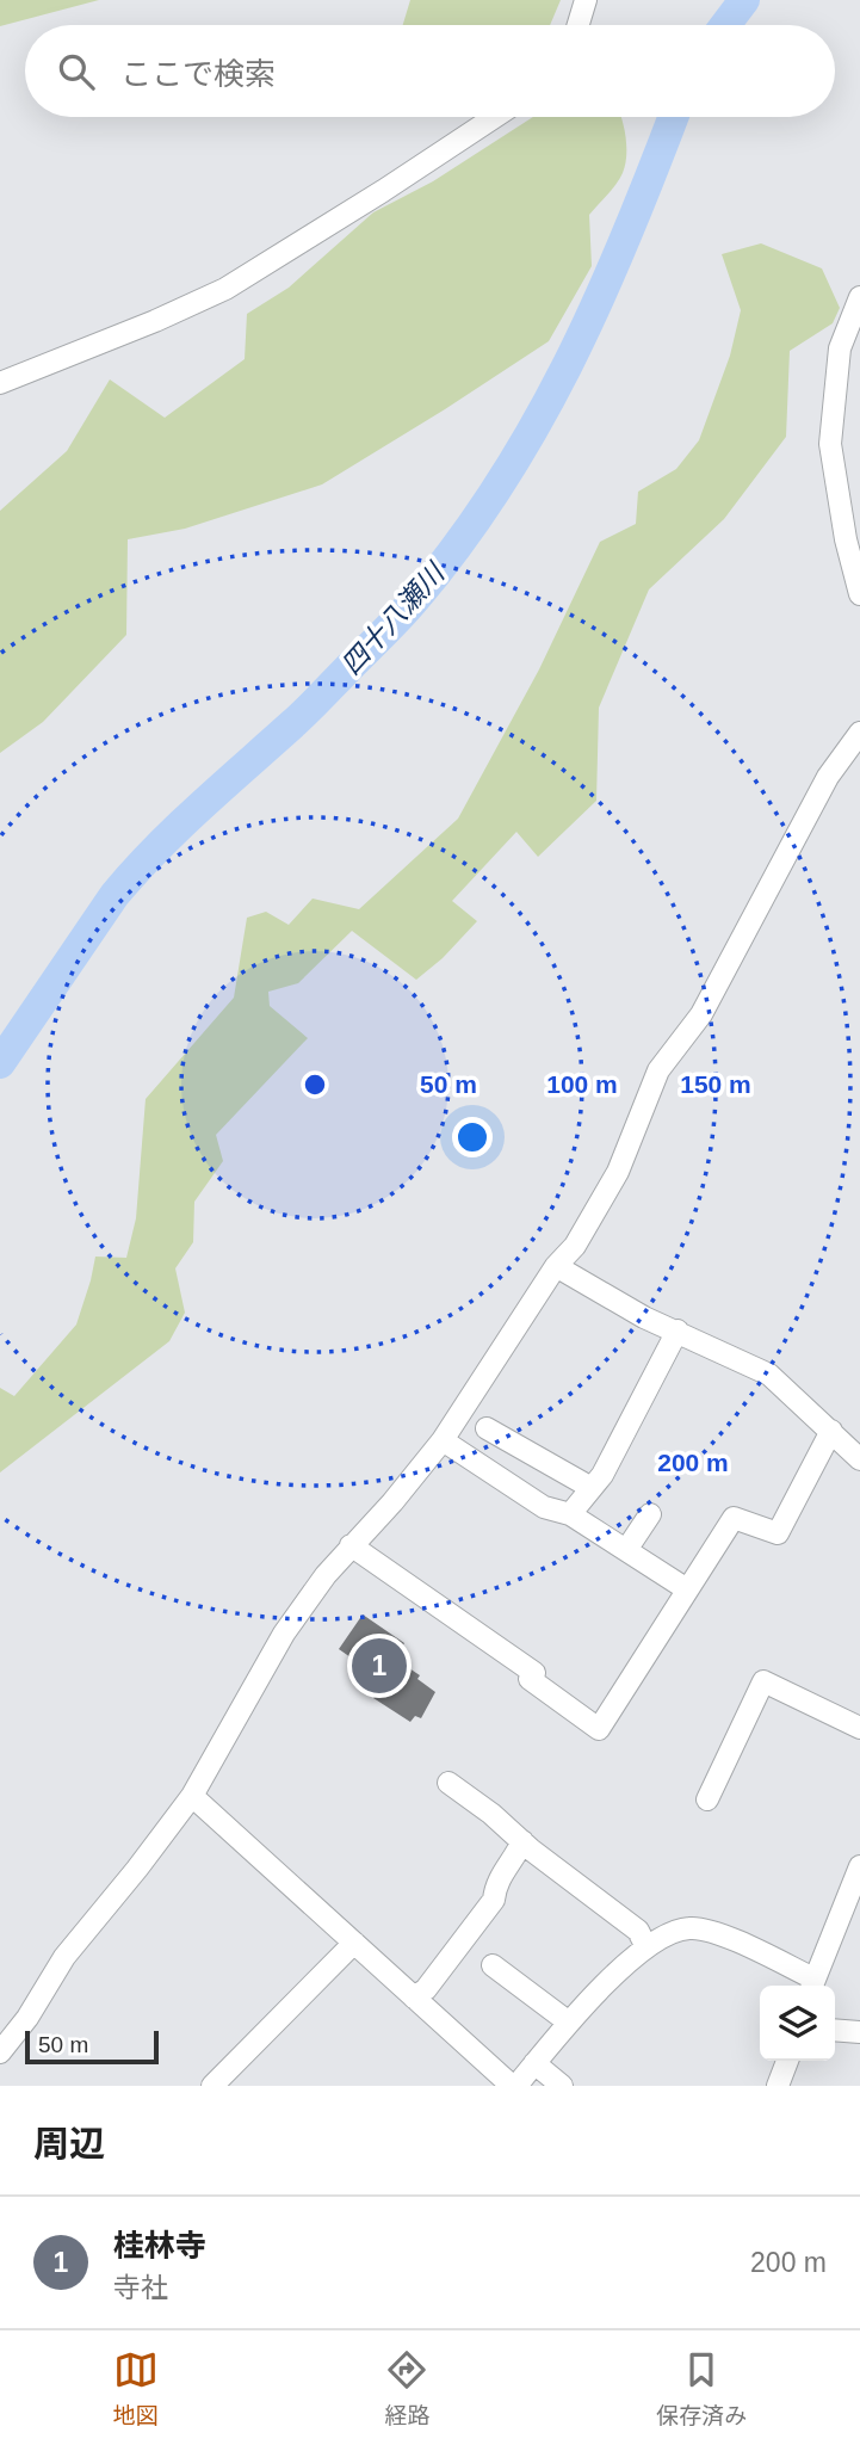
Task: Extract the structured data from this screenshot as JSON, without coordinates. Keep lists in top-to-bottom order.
{
  "water": ["四十八瀬川"],
  "scale_bar": "50 m",
  "page": {
    "search": "ここで検索",
    "pins": "1",
    "scale": "50 m",
    "heading": "周辺",
    "list": [
      {
        "mark": "1",
        "name": "桂林寺",
        "note": "寺社",
        "value": "200 m"
      }
    ],
    "nav": ["地図", "経路", "保存済み"]
  },
  "rings": [
    "50 m",
    "100 m",
    "150 m",
    "200 m"
  ]
}
